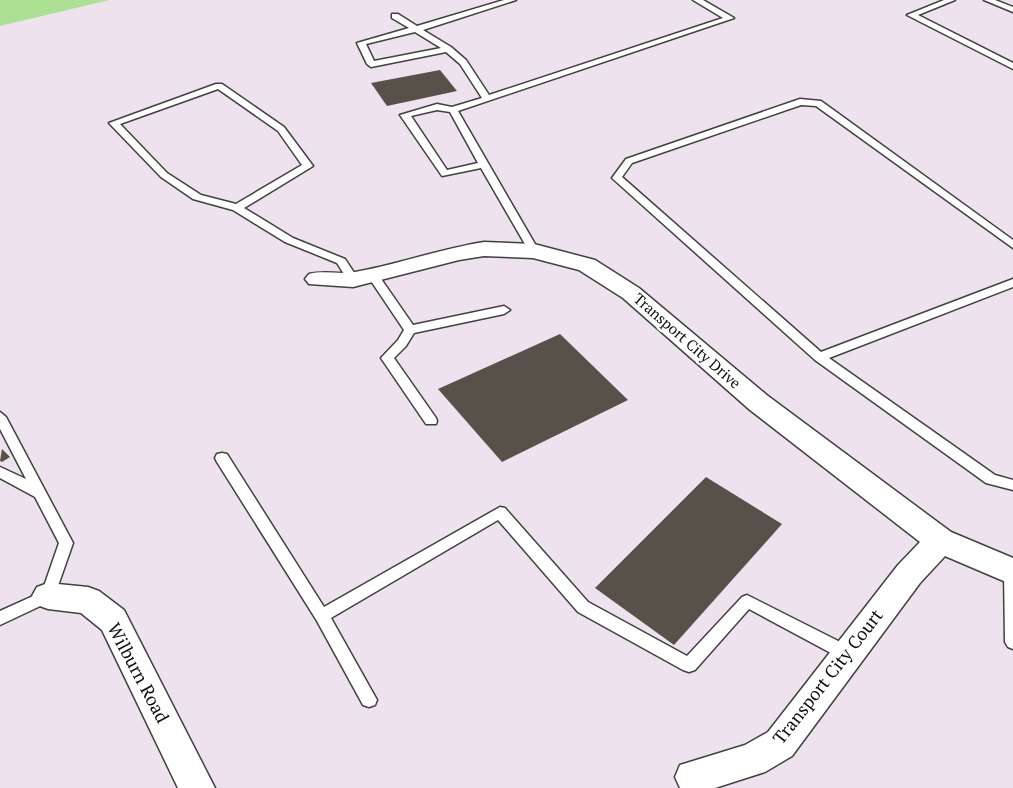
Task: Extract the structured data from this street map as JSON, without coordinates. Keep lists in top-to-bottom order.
{
  "streets": {
    "street": ["Transport City Drive", "Wilburn Road", "Transport City Court"]
  },
  "crossings": [
    ["Transport City Drive", "Transport City Court"]
  ]
}
